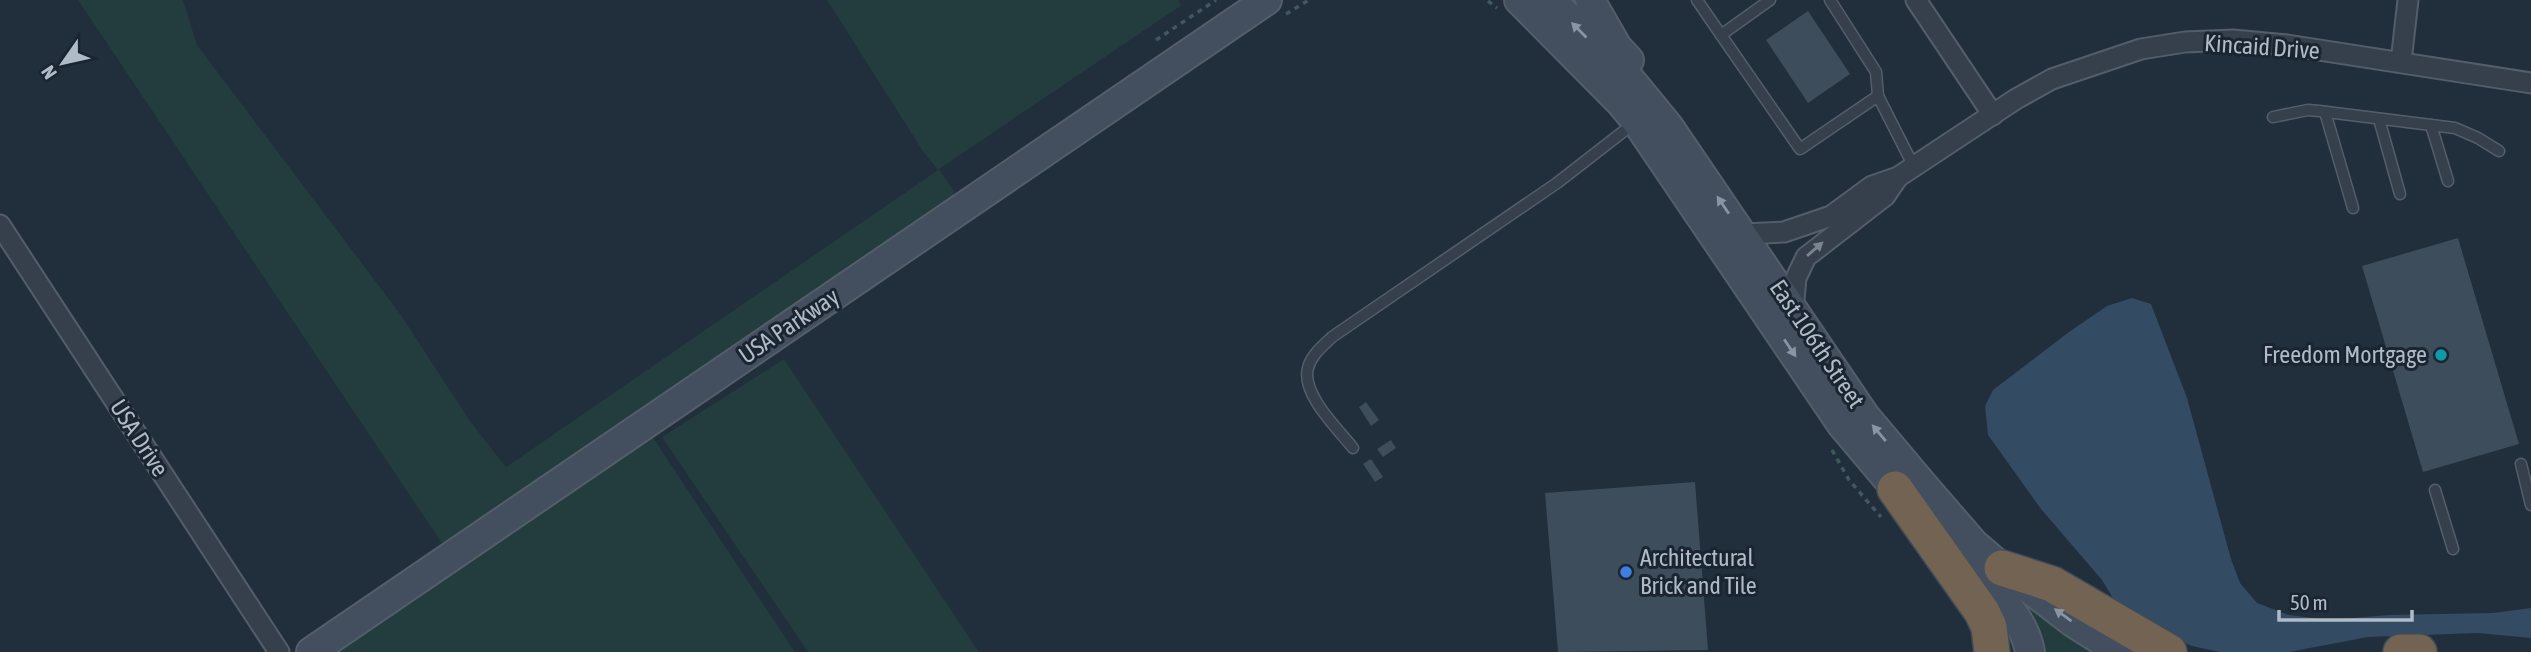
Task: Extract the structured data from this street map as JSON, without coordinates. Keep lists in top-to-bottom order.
{
  "streets": {
    "main road": ["USA Parkway", "East 106th Street"],
    "street": ["Kincaid Drive", "USA Drive"]
  },
  "crossings": [
    ["Kincaid Drive", "East 106th Street"]
  ],
  "places": ["Freedom Mortgage", "Architectural Brick and Tile"],
  "scale_bar": "50 m",
  "north": "bottom left"
}
